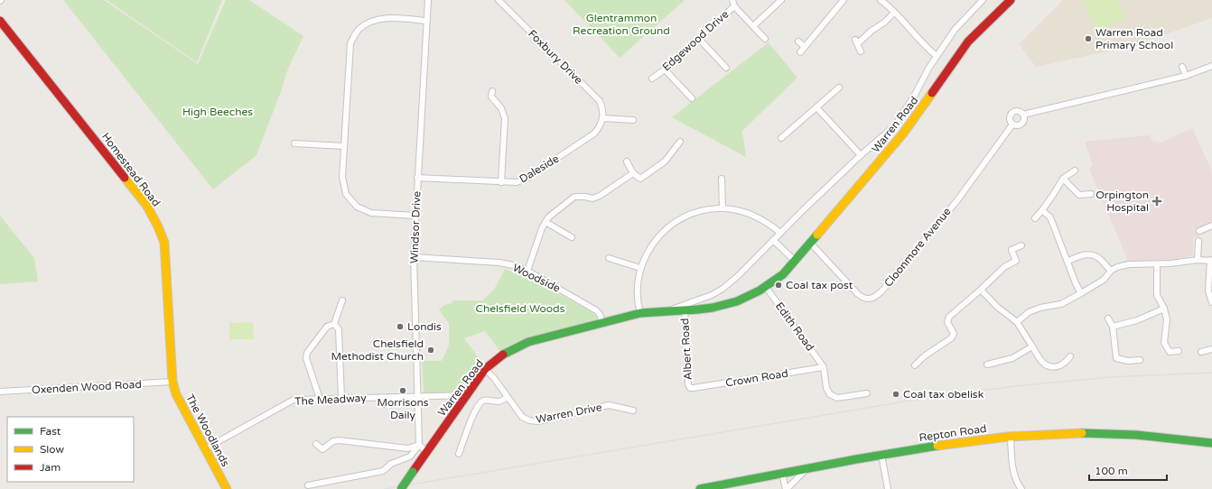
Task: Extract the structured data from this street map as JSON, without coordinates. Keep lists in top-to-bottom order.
{
  "streets": {
    "street": [
      "Edgewood Drive",
      "Foxbury Drive",
      "Warren Road",
      "Daleside",
      "Homestead Road",
      "Windsor Drive",
      "Cloonmore Avenue",
      "Woodside",
      "Edith Road",
      "Albert Road",
      "Crown Road",
      "Oxenden Wood Road",
      "The Meadway",
      "Warren Drive",
      "The Woodlands",
      "Repton Road"
    ]
  },
  "crossings": [
    ["Foxbury Drive", "Daleside"],
    ["Warren Road", "Cloonmore Avenue"],
    ["Warren Road", "Woodside"],
    ["Warren Road", "Edith Road"],
    ["Warren Road", "Albert Road"],
    ["Warren Road", "The Meadway"],
    ["Warren Road", "Warren Drive"],
    ["Daleside", "Windsor Drive"],
    ["Homestead Road", "Oxenden Wood Road"],
    ["Homestead Road", "The Woodlands"],
    ["Windsor Drive", "Woodside"],
    ["Windsor Drive", "The Meadway"],
    ["Edith Road", "Crown Road"],
    ["Albert Road", "Crown Road"],
    ["Oxenden Wood Road", "The Woodlands"],
    ["The Meadway", "The Woodlands"]
  ],
  "parks": ["Glentrammon Recreation Ground", "High Beeches", "Chelsfield Woods"],
  "places": {
    "other": [
      "Warren Road Primary School",
      "Coal tax post",
      "Londis",
      "Chelsfield Methodist Church",
      "Morrisons Daily",
      "Coal tax obelisk"
    ],
    "health": ["Orpington Hospital"]
  },
  "legend": ["Fast", "Slow", "Jam"],
  "scale_bar": "100 m"
}
